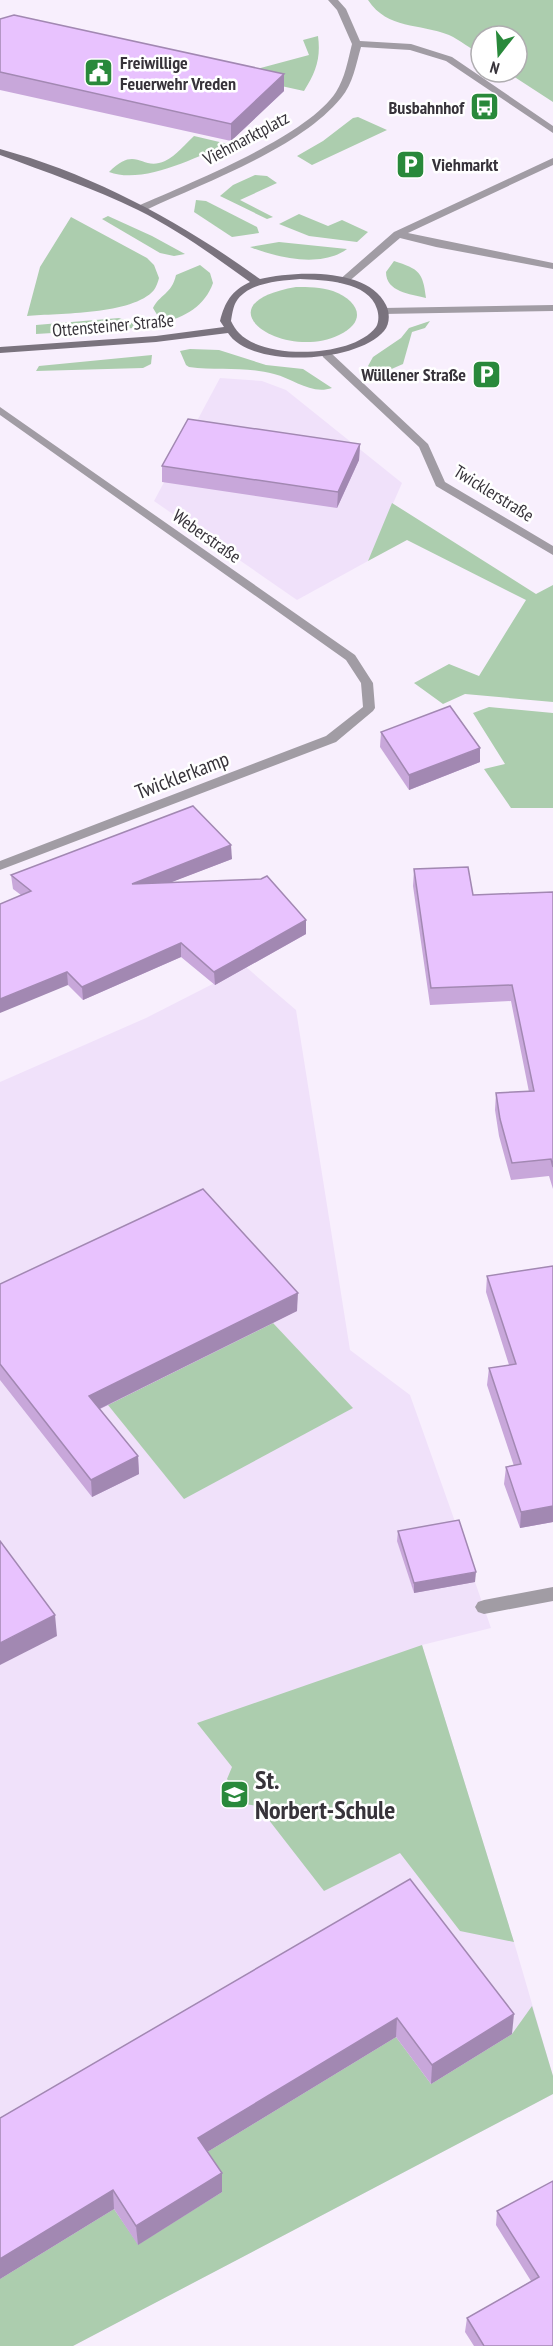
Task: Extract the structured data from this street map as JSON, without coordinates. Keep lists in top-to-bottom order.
{
  "streets": {
    "street": [
      "Viehmarktplatz",
      "Ottensteiner Straße",
      "Twicklerstraße",
      "Weberstraße",
      "Twicklerkamp"
    ]
  },
  "crossings": [
    ["Weberstraße", "Twicklerkamp"]
  ],
  "places": {
    "public building": ["Freiwillige Feuerwehr Vreden"],
    "bus stop": ["Busbahnhof"],
    "parking": ["Viehmarkt", "Wüllener Straße"],
    "school or university": ["St. Norbert-Schule"]
  },
  "north": "bottom"
}
